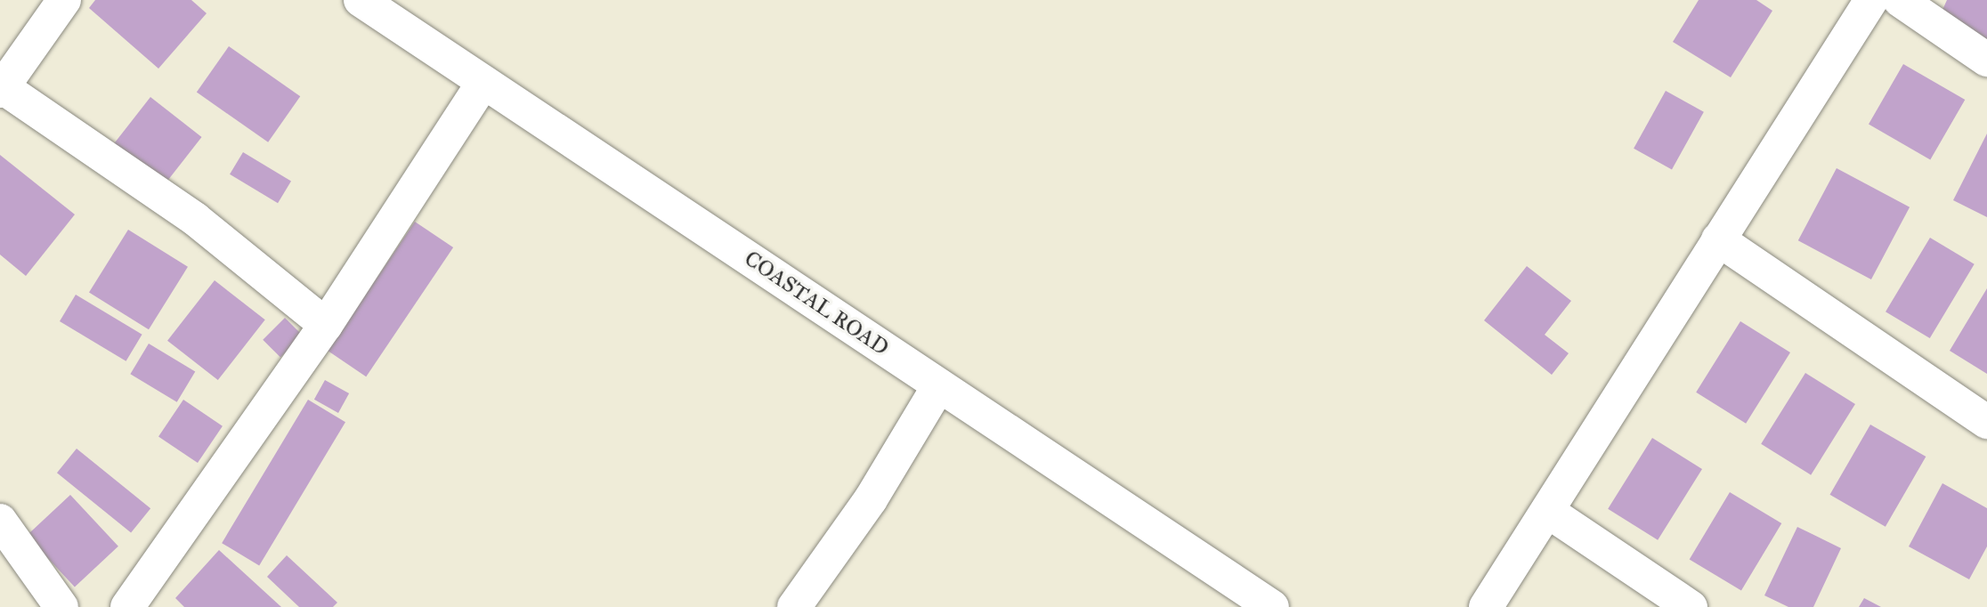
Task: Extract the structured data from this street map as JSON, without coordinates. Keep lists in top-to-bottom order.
{
  "streets": {
    "street": ["COASTAL ROAD"]
  }
}
